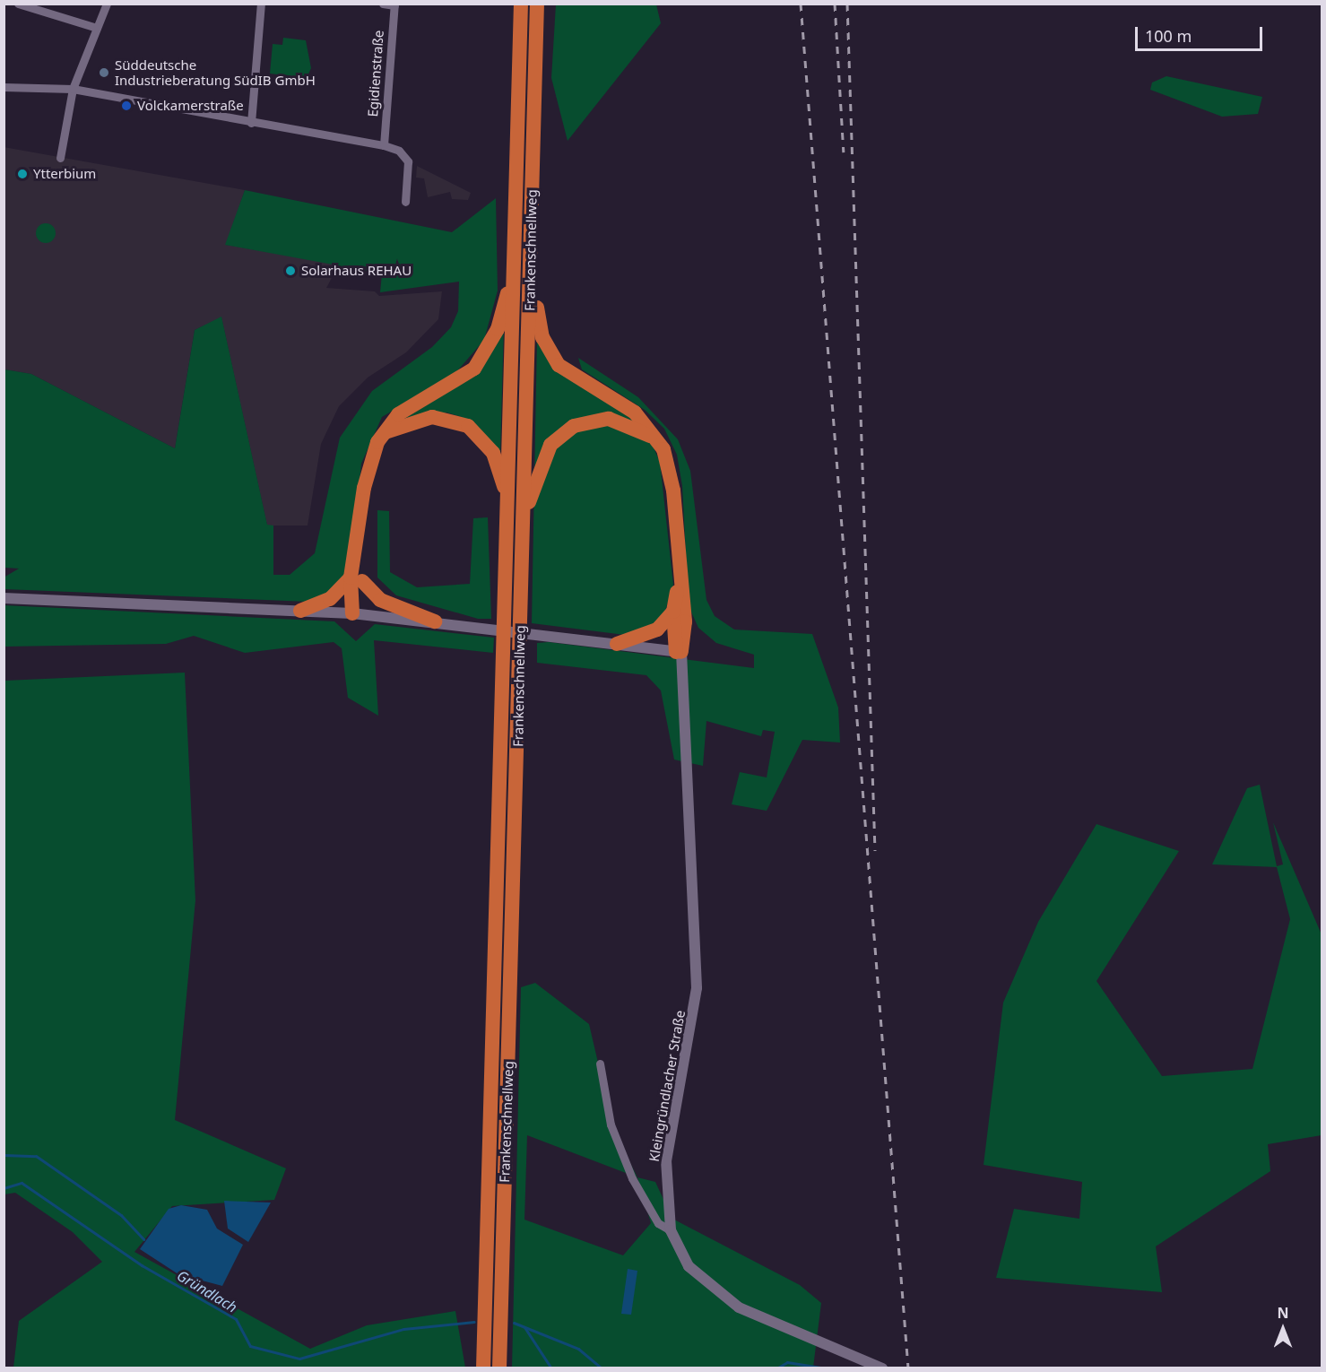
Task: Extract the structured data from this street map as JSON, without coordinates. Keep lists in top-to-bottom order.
{
  "streets": {
    "highway": ["Frankenschnellweg"],
    "street": ["Egidienstraße", "Kleingründlacher Straße"]
  },
  "water": ["Gründlach"],
  "places": [
    "Süddeutsche Industrieberatung SüdIB GmbH",
    "Volckamerstraße",
    "Ytterbium",
    "Solarhaus REHAU"
  ],
  "scale_bar": "100 m",
  "north": "top"
}
